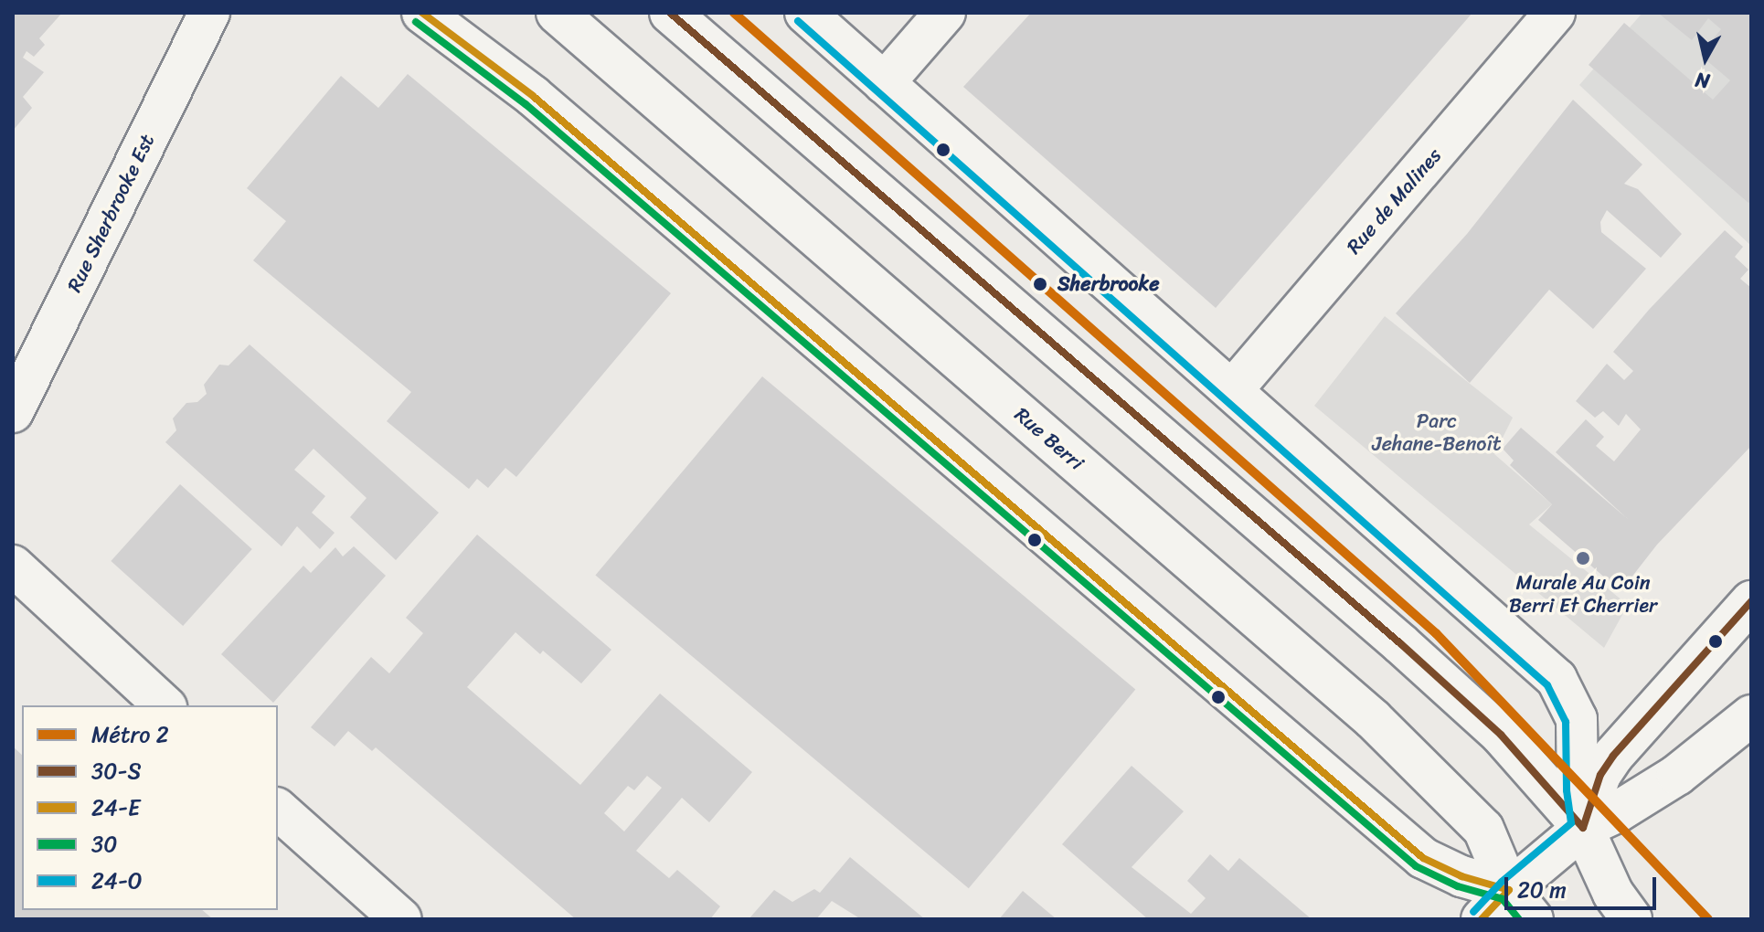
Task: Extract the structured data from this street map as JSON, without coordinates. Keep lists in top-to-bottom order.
{
  "streets": {
    "street": ["Rue de Malines", "Rue Sherbrooke Est", "Rue Berri"]
  },
  "parks": ["Parc Jehane-Benoît"],
  "places": ["Sherbrooke", "Murale Au Coin Berri Et Cherrier"],
  "lines": [
    "metro line 2",
    "transit line 30-S",
    "transit line 24-E",
    "transit line 24-O",
    "transit line 30"
  ],
  "legend": [
    "Métro 2",
    "30-S",
    "24-E",
    "30",
    "24-O"
  ],
  "scale_bar": "20 m",
  "north": "bottom"
}
